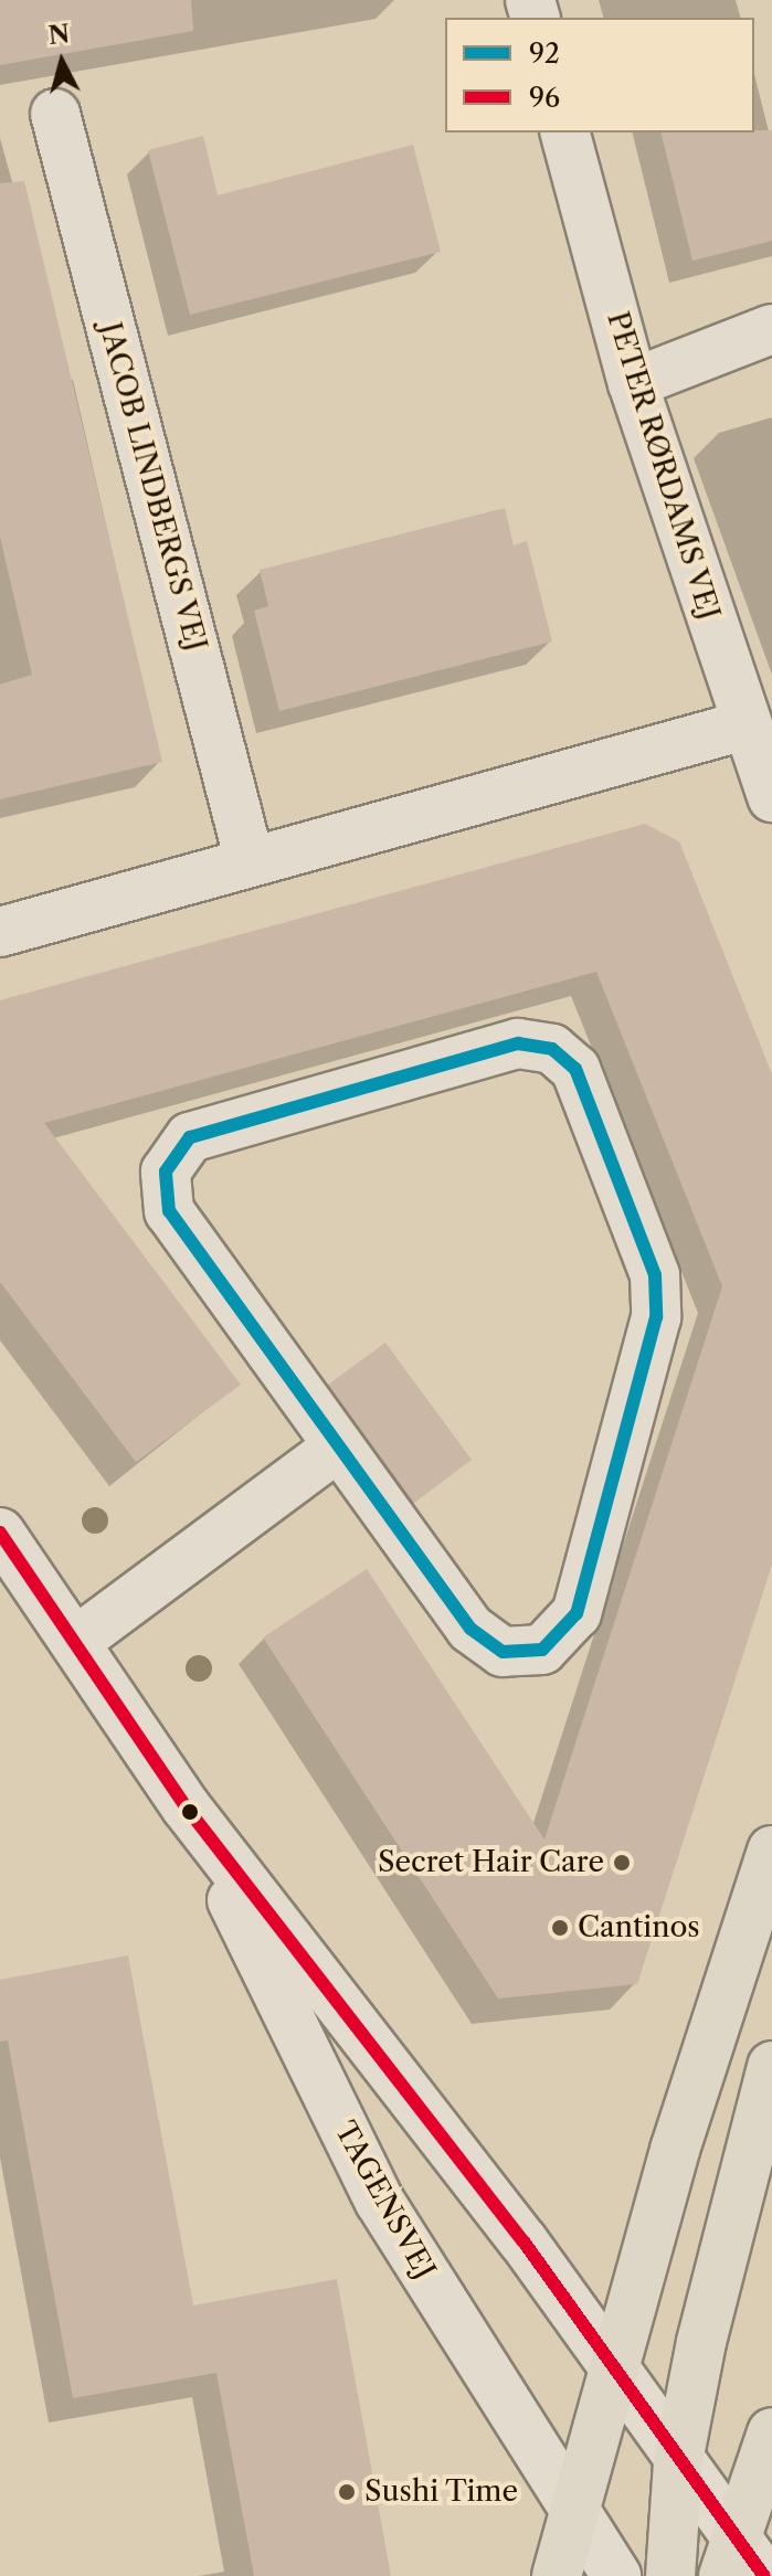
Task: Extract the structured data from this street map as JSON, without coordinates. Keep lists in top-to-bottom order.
{
  "streets": {
    "street": ["PETER RØRDAMS VEJ", "JACOB LINDBERGS VEJ", "TAGENSVEJ"]
  },
  "places": ["Secret Hair Care", "Cantinos", "Sushi Time"],
  "lines": ["transit line 92", "transit line 96"],
  "legend": ["92", "96"],
  "north": "top"
}
